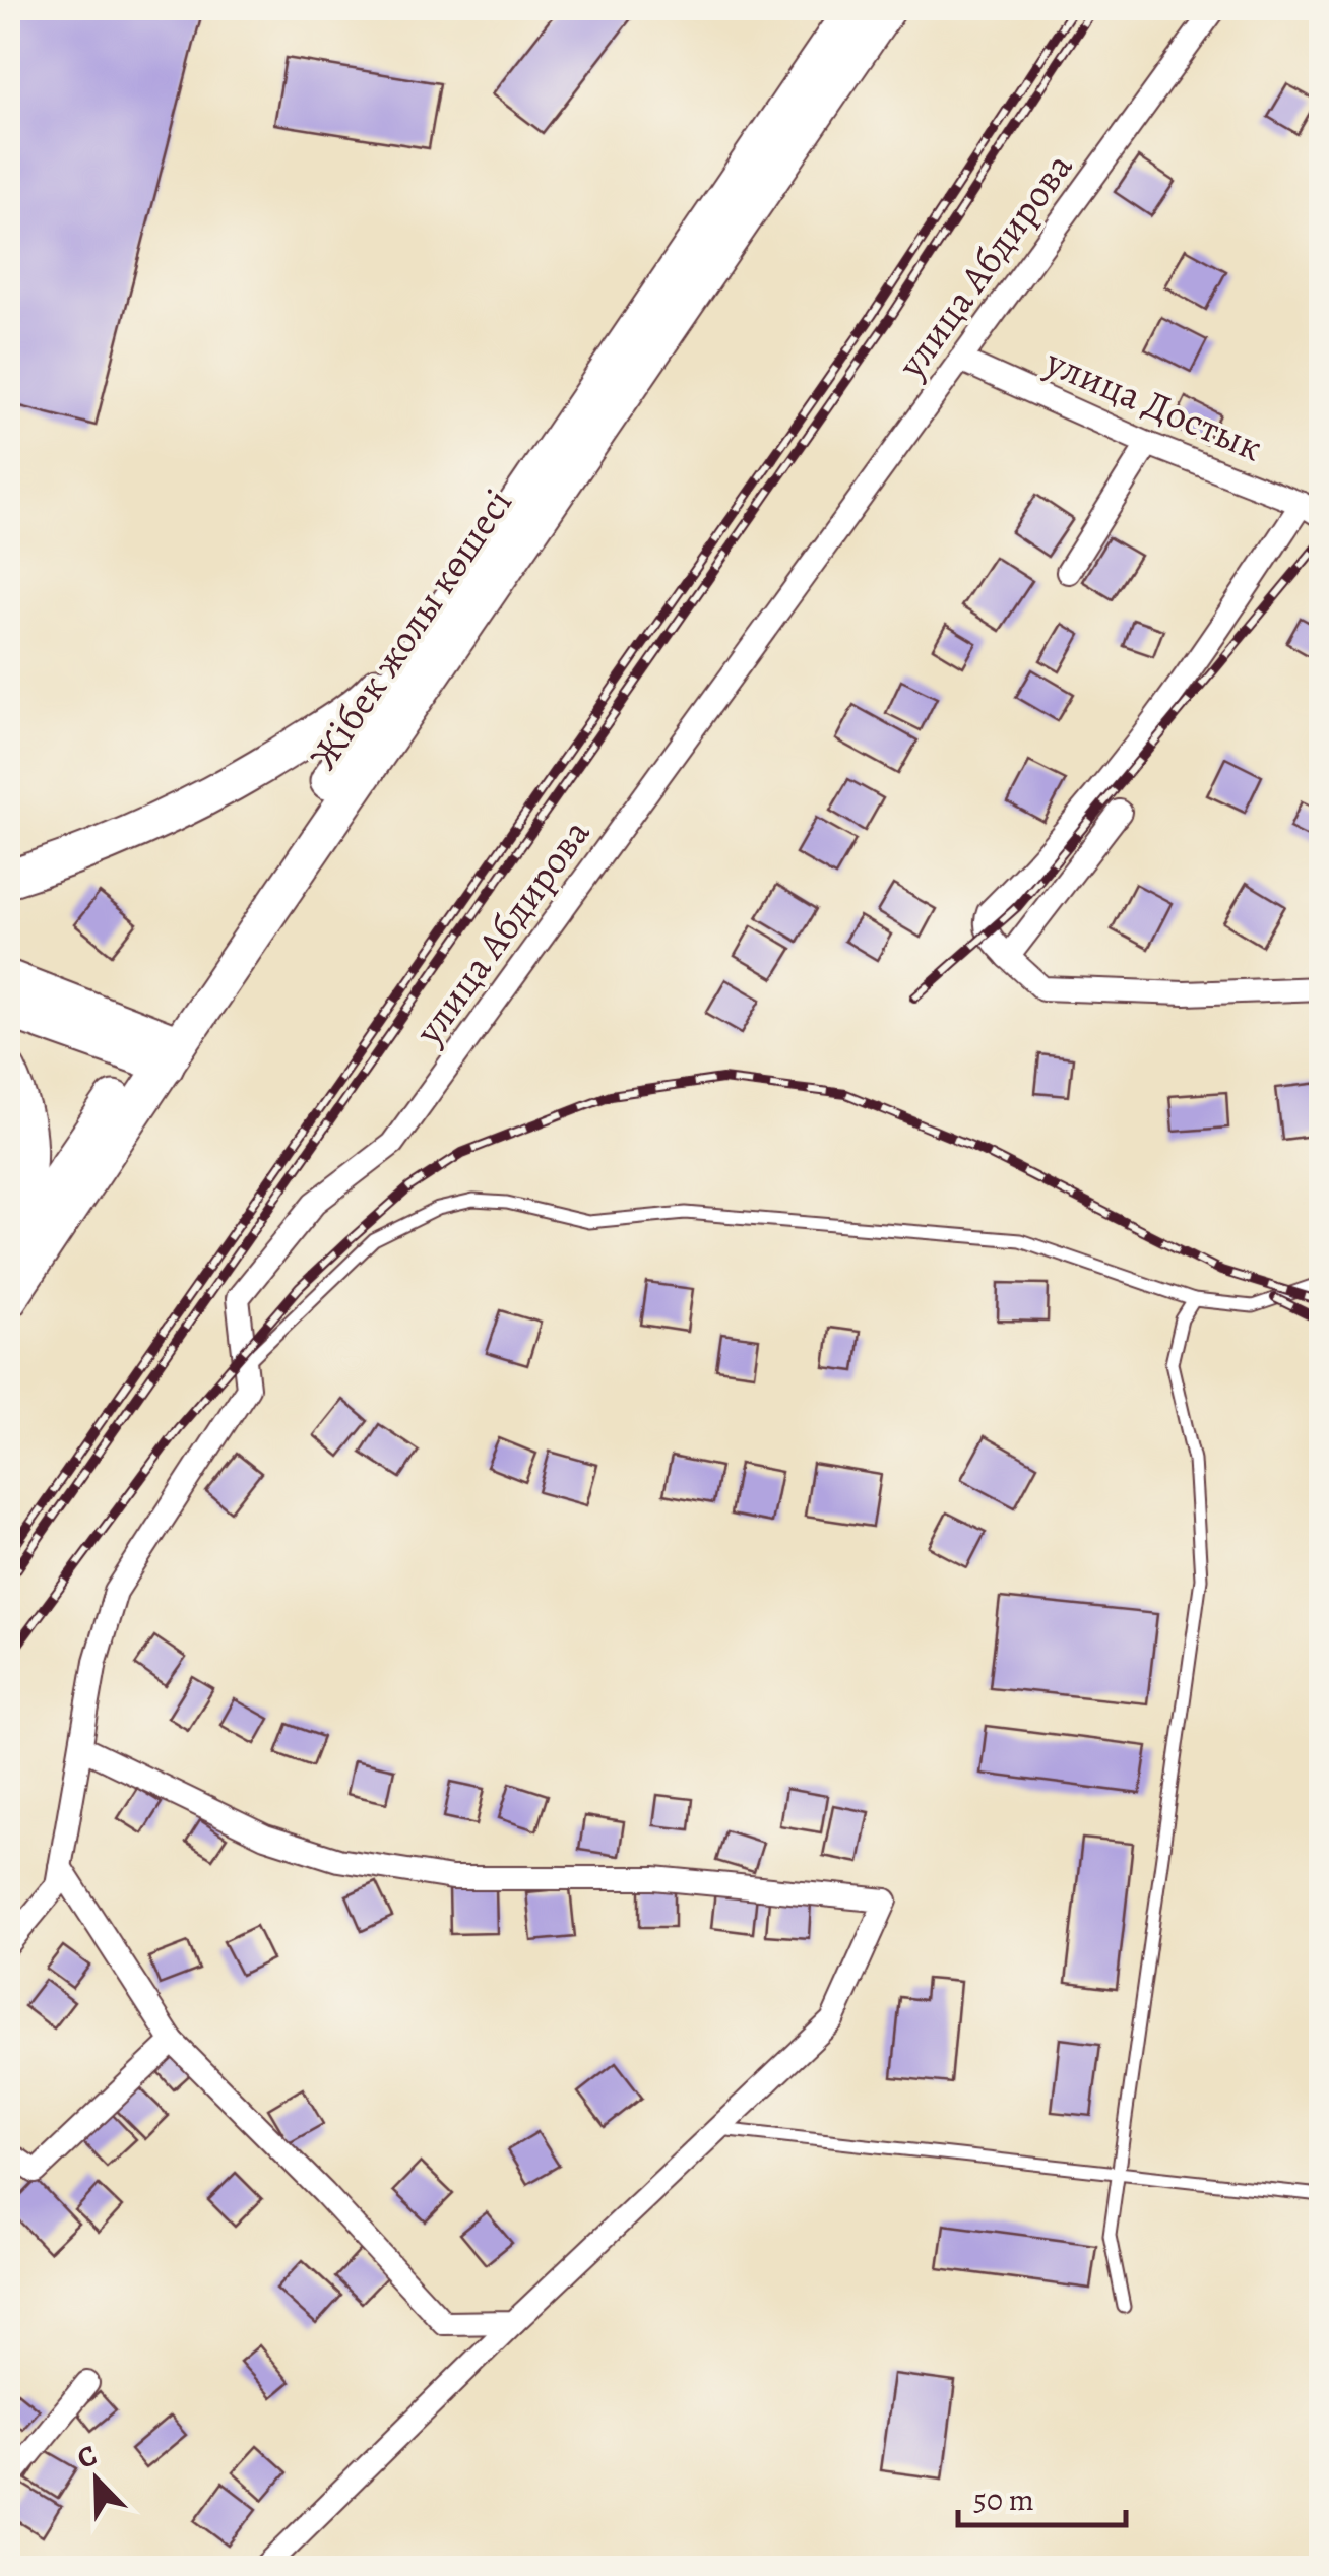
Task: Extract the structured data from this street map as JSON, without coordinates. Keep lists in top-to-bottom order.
{
  "streets": {
    "main road": ["Жібек жолы көшесі"],
    "street": ["улица Абдирова", "улица Достык"]
  },
  "crossings": [
    ["улица Абдирова", "улица Достык"]
  ],
  "scale_bar": "50 m",
  "north": "top left"
}
